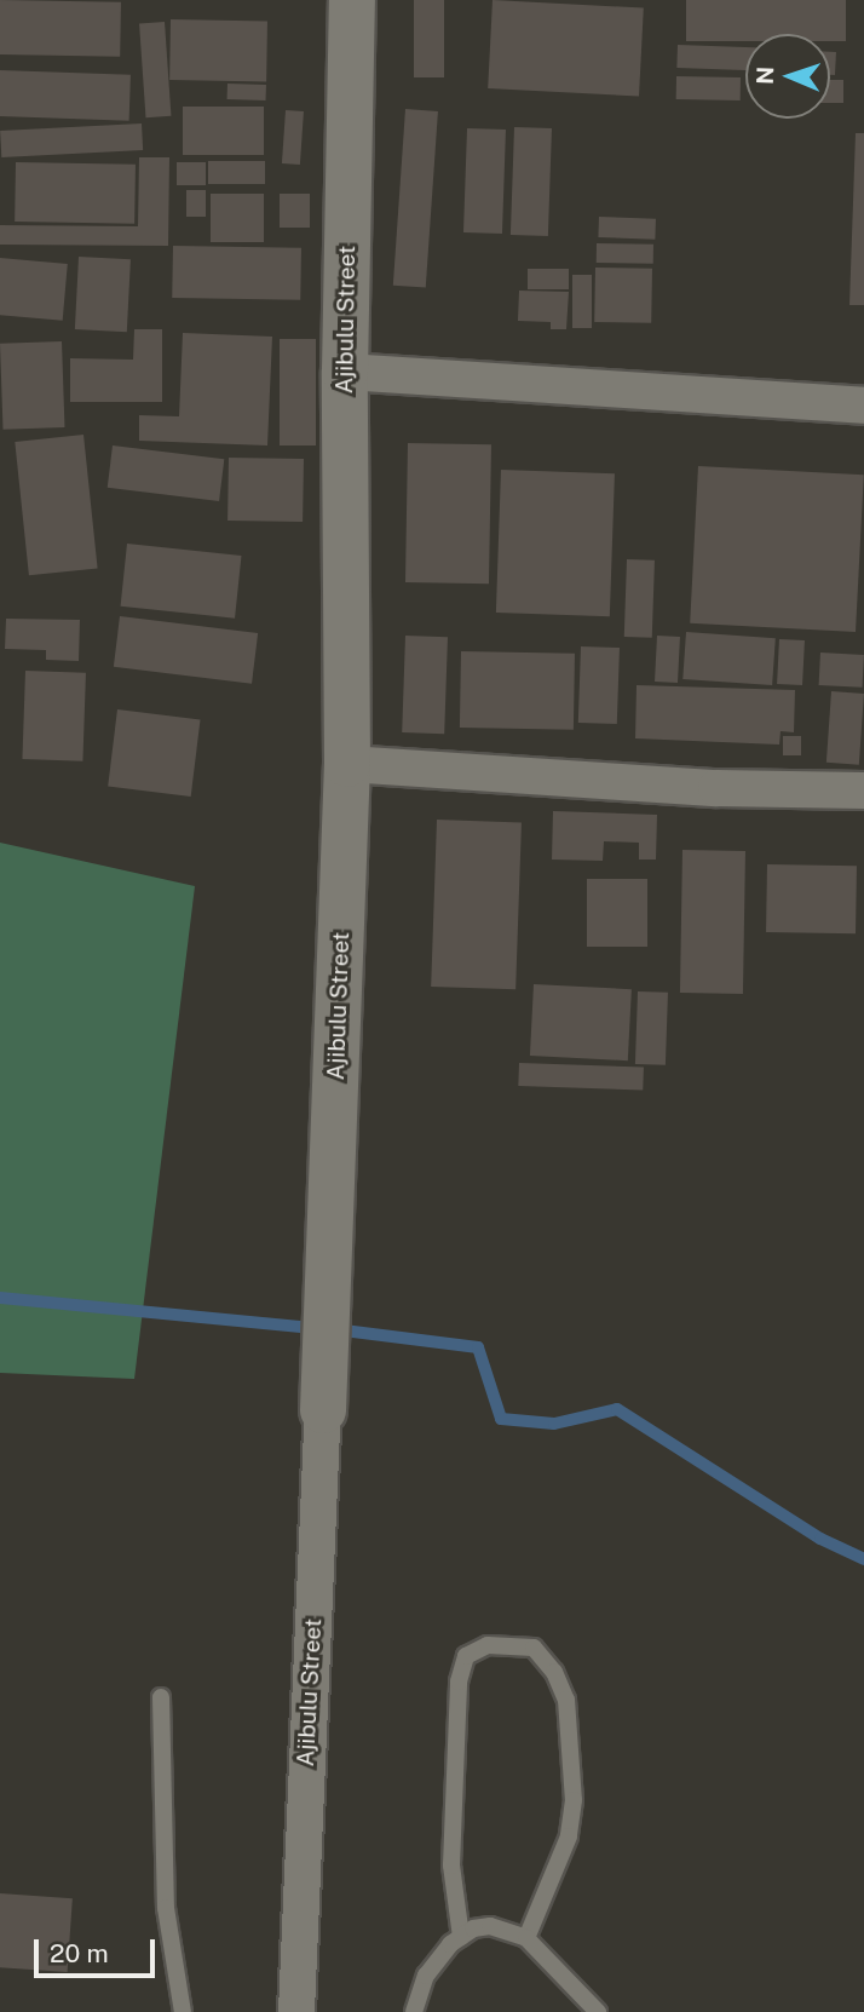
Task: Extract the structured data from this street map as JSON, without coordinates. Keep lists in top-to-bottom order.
{
  "streets": {
    "street": ["Ajibulu Street"]
  },
  "scale_bar": "20 m",
  "north": "left"
}
